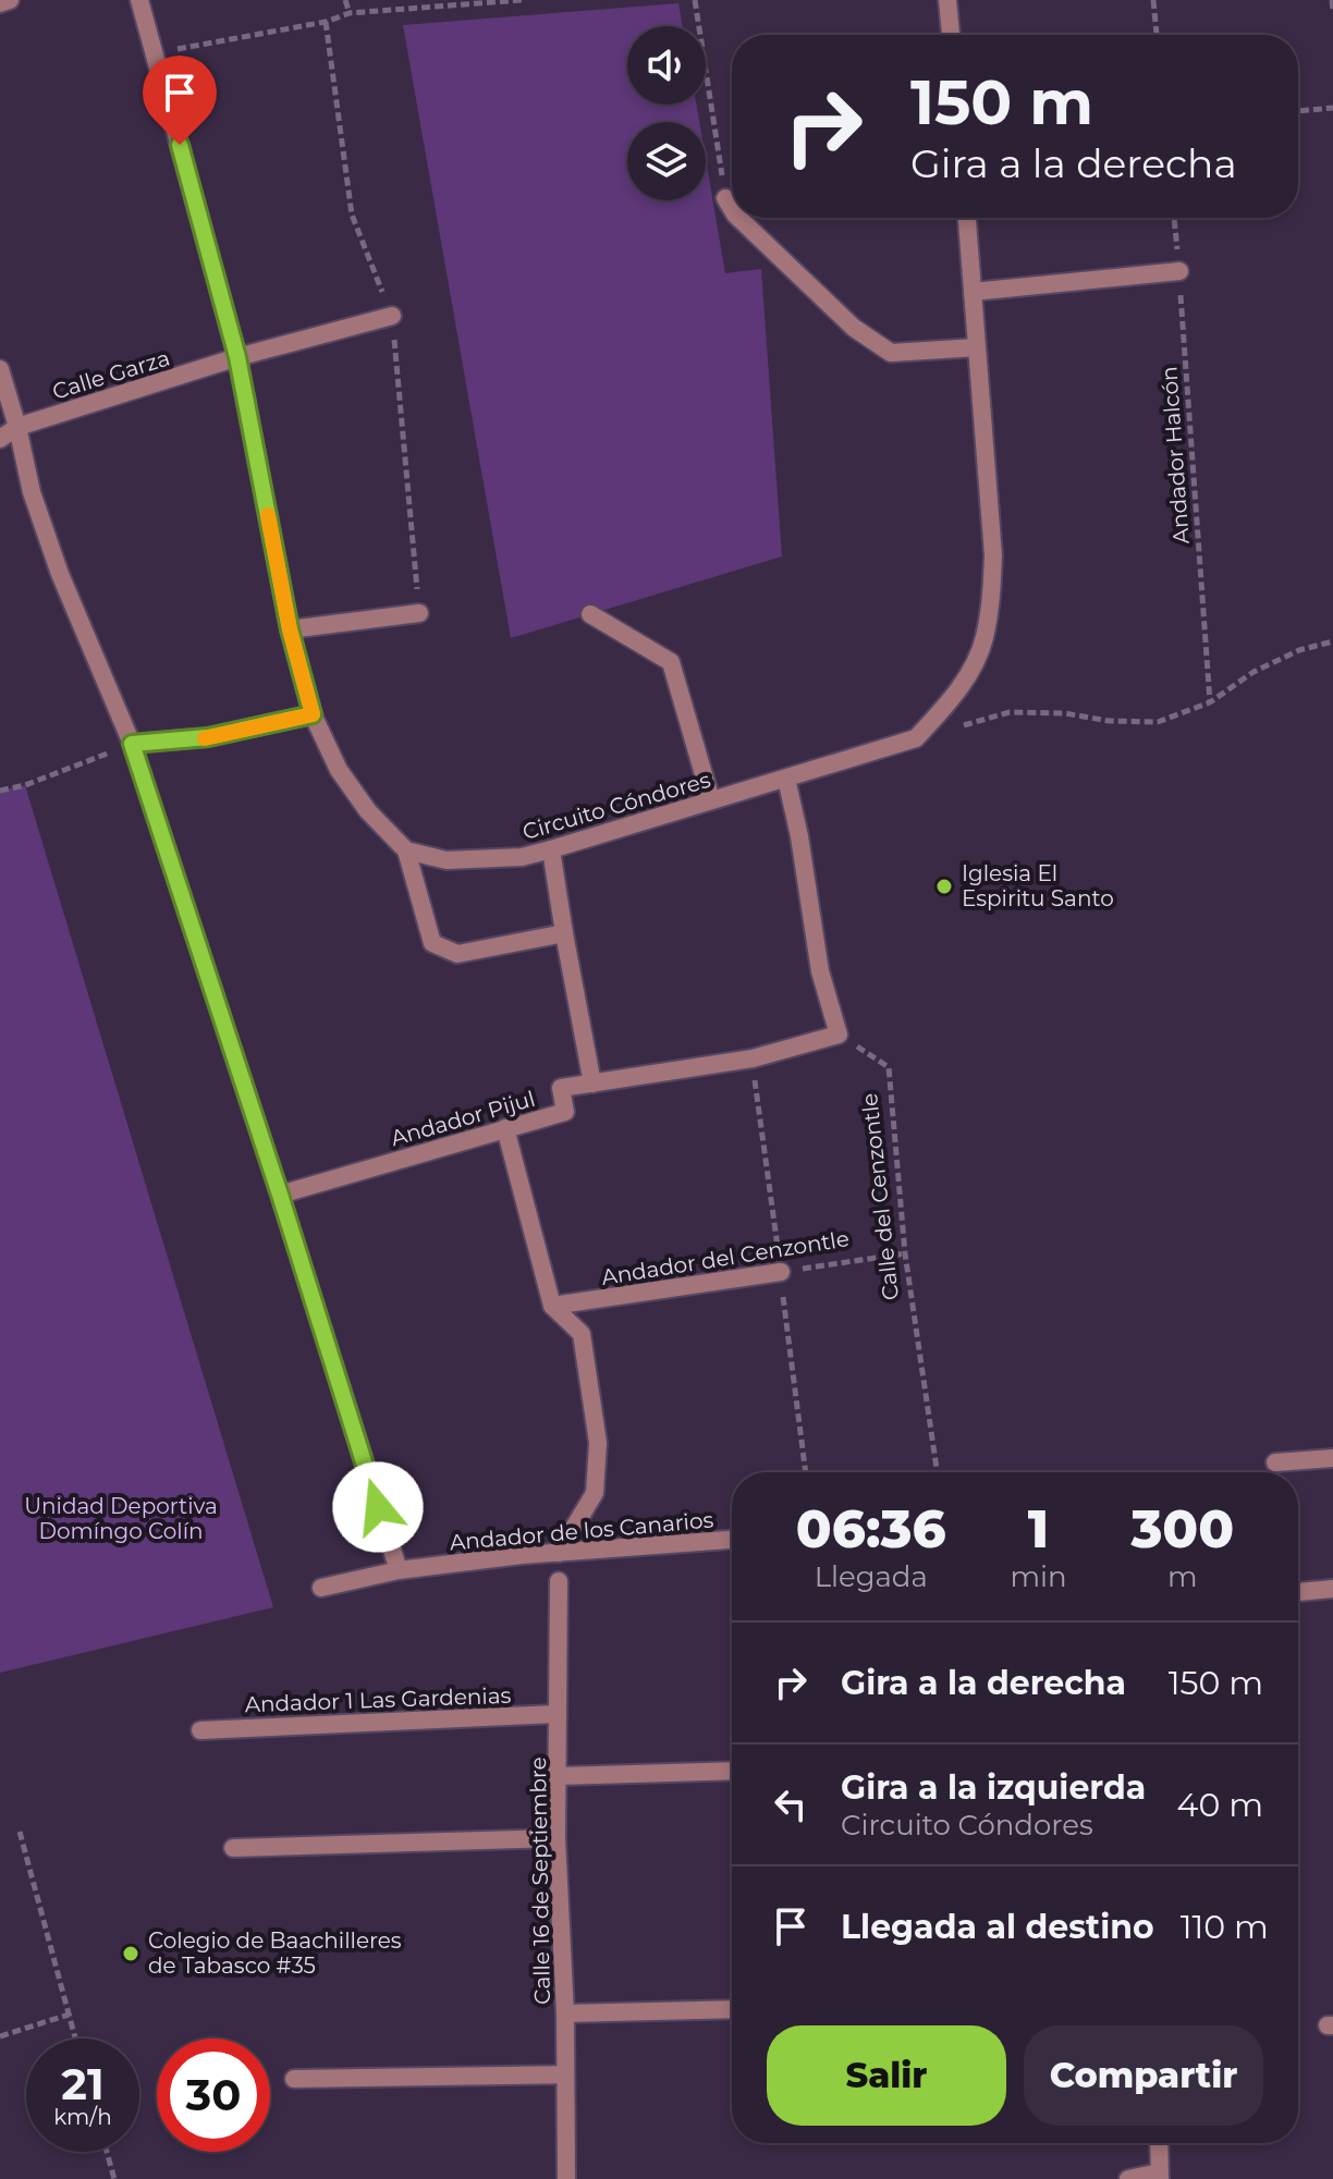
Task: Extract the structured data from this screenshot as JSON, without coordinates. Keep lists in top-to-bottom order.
{
  "streets": {
    "street": [
      "Calle Garza",
      "Circuito Cóndores",
      "Andador Pijul",
      "Andador del Cenzontle",
      "Andador de los Canarios",
      "Andador 1 Las Gardenias",
      "Calle 16 de Septiembre"
    ],
    "path": ["Andador Halcón", "Calle del Cenzontle"]
  },
  "crossings": [
    ["Andador Pijul", "Calle del Cenzontle"],
    ["Calle del Cenzontle", "Andador del Cenzontle"],
    ["Andador 1 Las Gardenias", "Calle 16 de Septiembre"]
  ],
  "parks": ["Unidad Deportiva Domíngo Colín"],
  "places": ["Iglesia El Espiritu Santo", "Colegio de Baachilleres de Tabasco #35"],
  "page": {
    "turn": ["150 m", "Gira a la derecha"],
    "eta": [
      "06:36",
      "Llegada",
      "1",
      "min",
      "300",
      "m"
    ],
    "list": [
      {
        "name": "Gira a la derecha",
        "value": "150 m"
      },
      {
        "name": "Gira a la izquierda",
        "note": "Circuito Cóndores",
        "value": "40 m"
      },
      {
        "name": "Llegada al destino",
        "value": "110 m"
      }
    ],
    "buttons": ["Salir", "Compartir"],
    "speed": "21 km/h",
    "limit": "30"
  }
}
